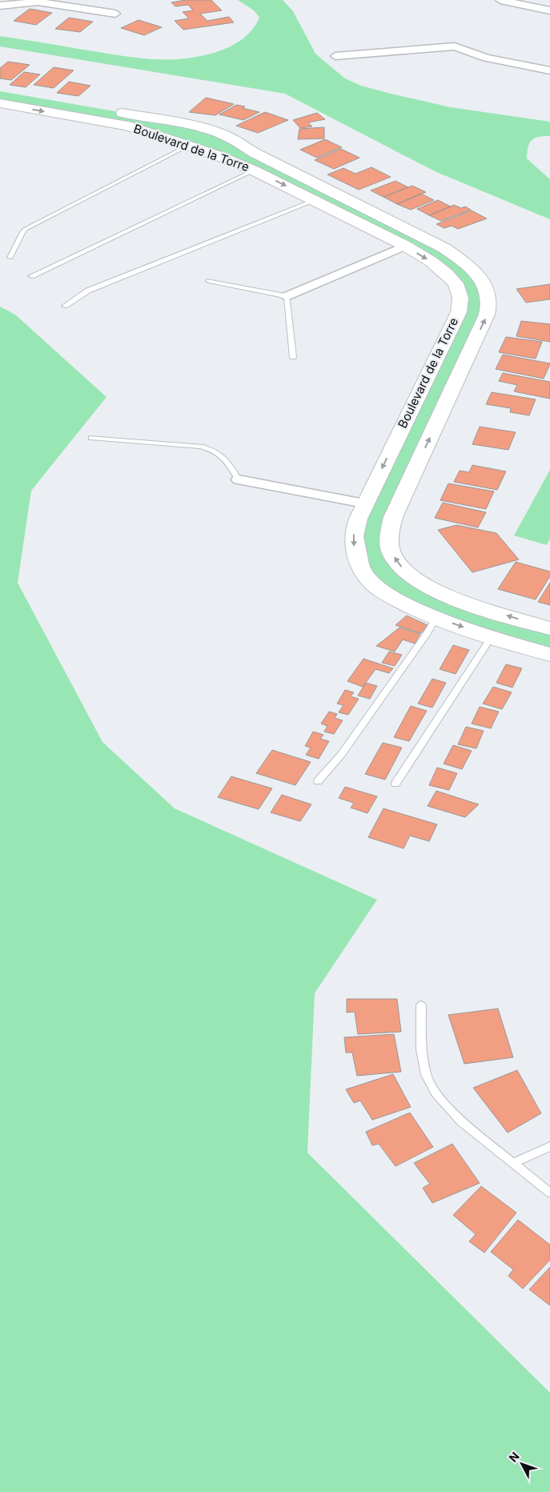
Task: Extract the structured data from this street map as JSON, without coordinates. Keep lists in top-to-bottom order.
{
  "streets": {
    "street": ["Boulevard de la Torre"]
  },
  "north": "top left"
}
